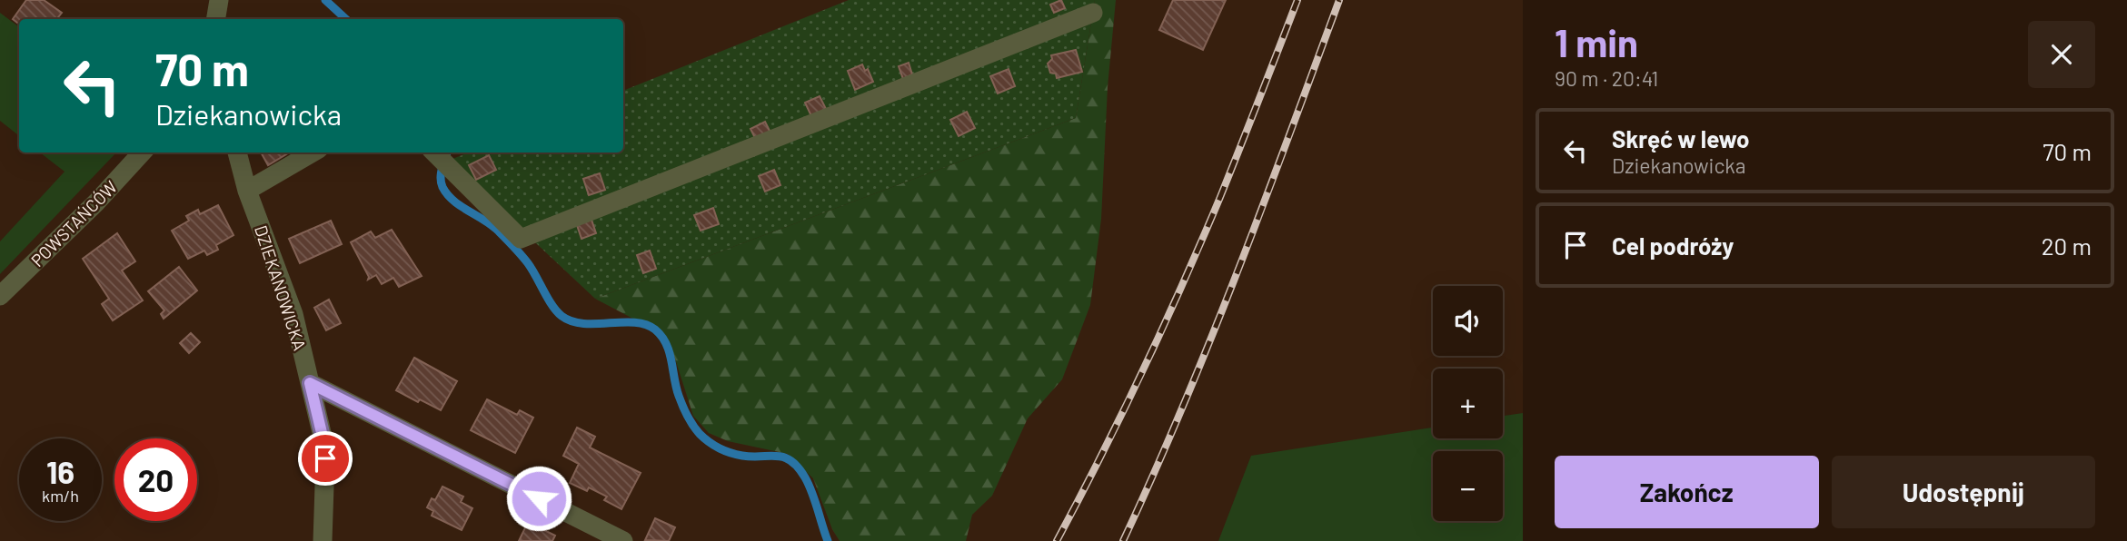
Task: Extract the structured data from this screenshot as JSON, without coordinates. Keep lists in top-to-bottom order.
{
  "streets": {
    "street": ["POWSTAŃCÓW", "DZIEKANOWICKA"]
  },
  "page": {
    "heading": ["1 min", "90 m · 20:41"],
    "turn": ["70 m", "Dziekanowicka"],
    "list": [
      {
        "name": "Skręć w lewo",
        "note": "Dziekanowicka",
        "value": "70 m"
      },
      {
        "name": "Cel podróży",
        "value": "20 m"
      }
    ],
    "map_buttons": ["+", "−"],
    "speed": "16 km/h",
    "limit": "20",
    "buttons": ["Zakończ", "Udostępnij"]
  }
}
